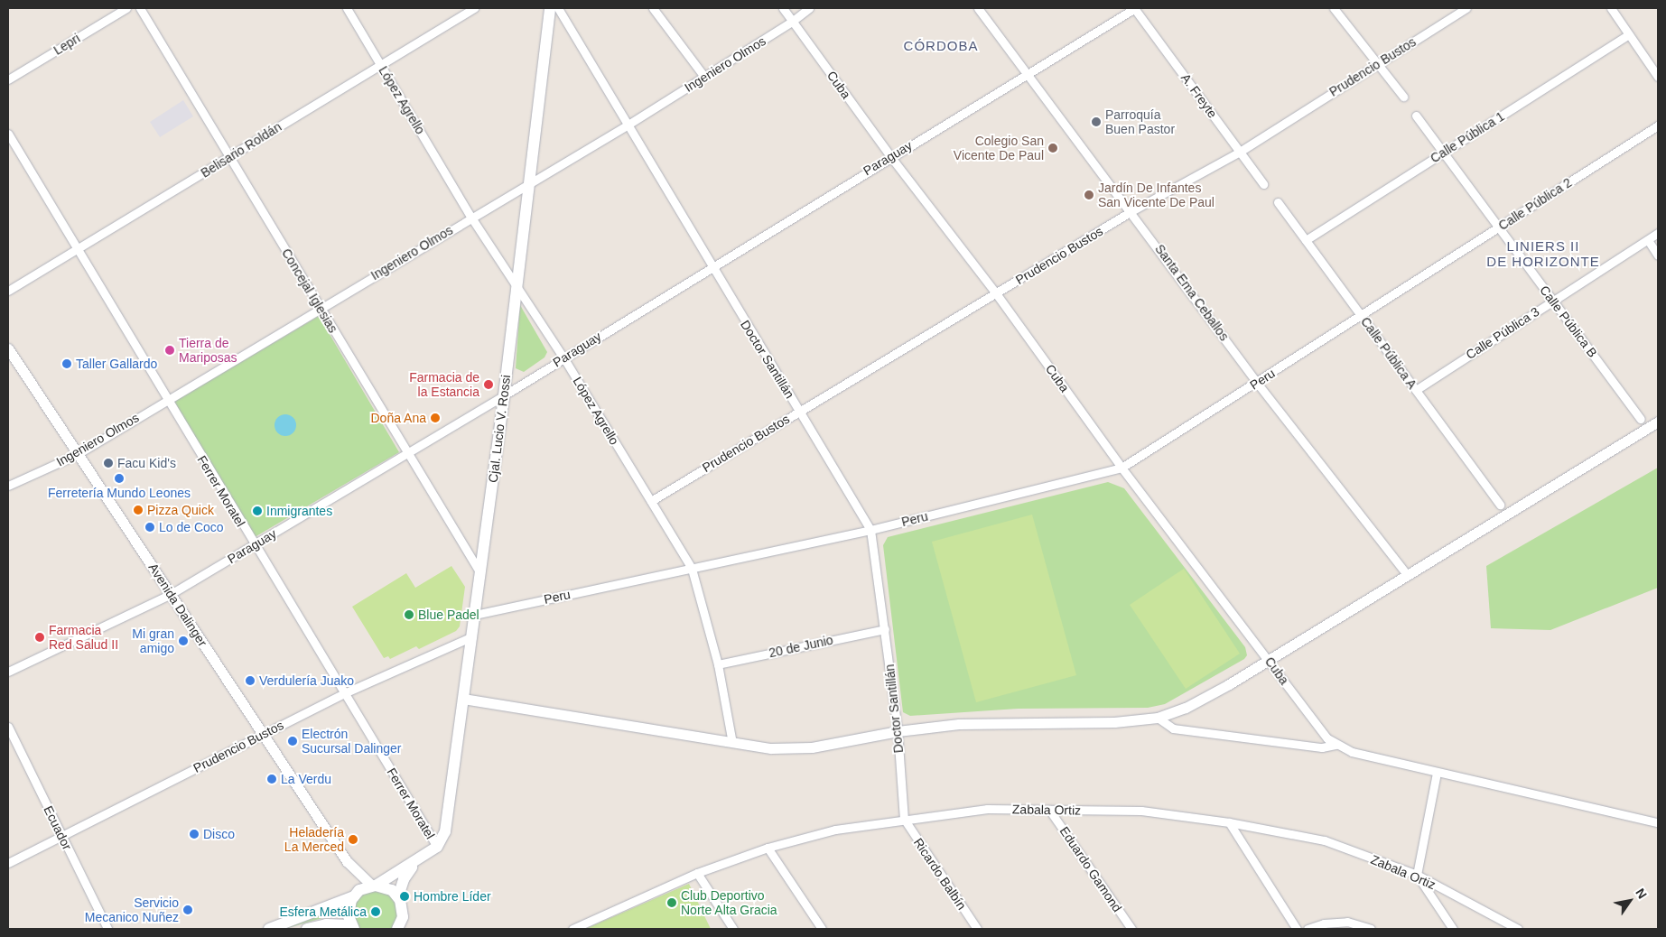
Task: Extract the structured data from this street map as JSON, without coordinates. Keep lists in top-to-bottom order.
{
  "streets": {
    "main road": ["Cjal. Lucio V. Rossi"],
    "street": [
      "Lepri",
      "Ingeniero Olmos",
      "Prudencio Bustos",
      "Cuba",
      "A. Freyte",
      "López Agrello",
      "Calle Pública 1",
      "Belisario Roldán",
      "Paraguay",
      "Calle Pública 2",
      "Concejal Iglesias",
      "Santa Ema Ceballos",
      "Calle Pública B",
      "Calle Pública 3",
      "Calle Pública A",
      "Doctor Santillán",
      "Peru",
      "Ferrer Moratel",
      "Avenida Dalinger",
      "20 de Junio",
      "Zabala Ortiz",
      "Ecuador",
      "Eduardo Gamond",
      "Ricardo Balbín"
    ]
  },
  "crossings": [
    ["Ingeniero Olmos", "Cuba"],
    ["Ingeniero Olmos", "López Agrello"],
    ["Ingeniero Olmos", "Concejal Iglesias"],
    ["Ingeniero Olmos", "Doctor Santillán"],
    ["Ingeniero Olmos", "Cjal. Lucio V. Rossi"],
    ["Ingeniero Olmos", "Ferrer Moratel"],
    ["Ingeniero Olmos", "Avenida Dalinger"],
    ["Prudencio Bustos", "Cuba"],
    ["Prudencio Bustos", "A. Freyte"],
    ["Prudencio Bustos", "López Agrello"],
    ["Prudencio Bustos", "Santa Ema Ceballos"],
    ["Prudencio Bustos", "Doctor Santillán"],
    ["Prudencio Bustos", "Cjal. Lucio V. Rossi"],
    ["Prudencio Bustos", "Ferrer Moratel"],
    ["Prudencio Bustos", "Avenida Dalinger"],
    ["Prudencio Bustos", "Ecuador"],
    ["Cuba", "Paraguay"],
    ["Cuba", "Peru"],
    ["A. Freyte", "Paraguay"],
    ["López Agrello", "Belisario Roldán"],
    ["López Agrello", "Paraguay"],
    ["López Agrello", "Peru"],
    ["López Agrello", "Cjal. Lucio V. Rossi"],
    ["López Agrello", "20 de Junio"],
    ["Calle Pública 1", "Calle Pública B"],
    ["Calle Pública 1", "Calle Pública A"],
    ["Belisario Roldán", "Concejal Iglesias"],
    ["Belisario Roldán", "Ferrer Moratel"],
    ["Paraguay", "Concejal Iglesias"],
    ["Paraguay", "Santa Ema Ceballos"],
    ["Paraguay", "Doctor Santillán"],
    ["Paraguay", "Cjal. Lucio V. Rossi"],
    ["Paraguay", "Ferrer Moratel"],
    ["Paraguay", "Avenida Dalinger"],
    ["Calle Pública 2", "Calle Pública B"],
    ["Calle Pública 2", "Calle Pública A"],
    ["Calle Pública 2", "Peru"],
    ["Concejal Iglesias", "Cjal. Lucio V. Rossi"],
    ["Santa Ema Ceballos", "Peru"],
    ["Calle Pública B", "Calle Pública 3"],
    ["Calle Pública 3", "Calle Pública A"],
    ["Doctor Santillán", "Peru"],
    ["Doctor Santillán", "20 de Junio"],
    ["Doctor Santillán", "Zabala Ortiz"],
    ["Doctor Santillán", "Ricardo Balbín"],
    ["Peru", "Cjal. Lucio V. Rossi"],
    ["Cjal. Lucio V. Rossi", "Ferrer Moratel"],
    ["Zabala Ortiz", "Eduardo Gamond"],
    ["Zabala Ortiz", "Ricardo Balbín"]
  ],
  "districts": ["CÓRDOBA", "LINIERS II DE HORIZONTE"],
  "places": [
    "Parroquía Buen Pastor",
    "Colegio San Vicente De Paul",
    "Jardín De Infantes San Vicente De Paul",
    "Tierra de Mariposas",
    "Taller Gallardo",
    "Farmacia de la Estancia",
    "Doña Ana",
    "Facu Kid's",
    "Ferretería Mundo Leones",
    "Pizza Quick",
    "Inmigrantes",
    "Lo de Coco",
    "Blue Padel",
    "Farmacia Red Salud II",
    "Mi gran amigo",
    "Verdulería Juako",
    "Electrón Sucursal Dalinger",
    "La Verdu",
    "Disco",
    "Heladería La Merced",
    "Hombre Líder",
    "Club Deportivo Norte Alta Gracia",
    "Servicio Mecanico Nuñez",
    "Esfera Metálica"
  ],
  "north": "top right"
}
